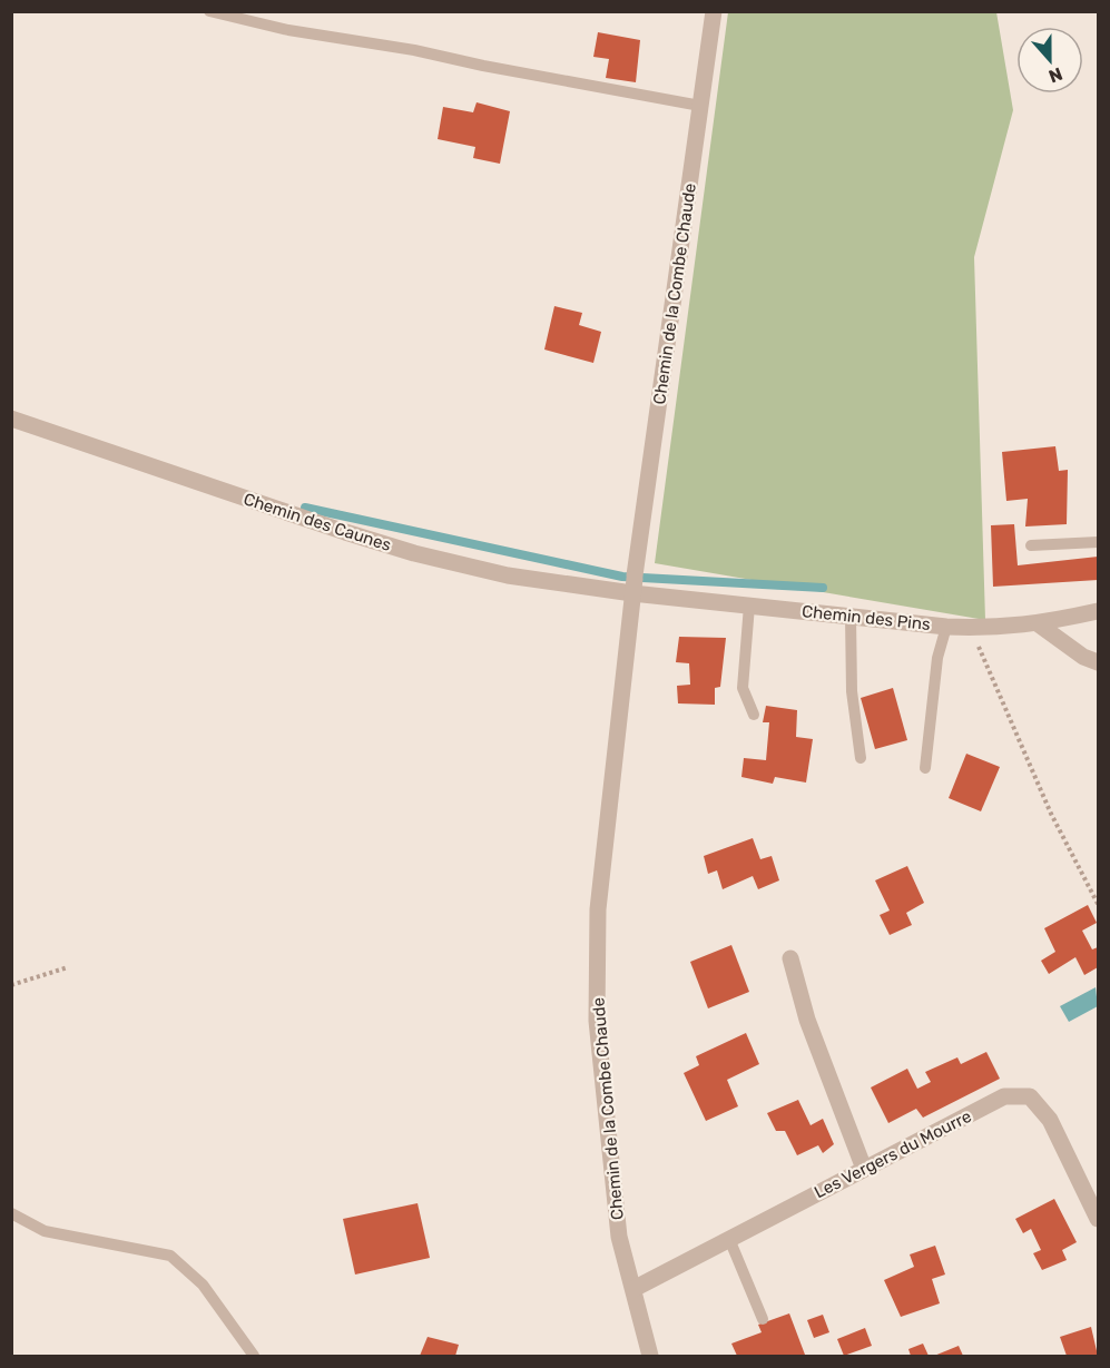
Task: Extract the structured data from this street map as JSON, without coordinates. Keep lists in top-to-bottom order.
{
  "streets": {
    "street": [
      "Chemin de la Combe Chaude",
      "Chemin des Caunes",
      "Chemin des Pins",
      "Les Vergers du Mourre"
    ]
  },
  "crossings": [
    ["Chemin de la Combe Chaude", "Chemin des Caunes"],
    ["Chemin de la Combe Chaude", "Chemin des Pins"],
    ["Chemin de la Combe Chaude", "Les Vergers du Mourre"],
    ["Chemin des Caunes", "Chemin des Pins"]
  ],
  "north": "bottom"
}
